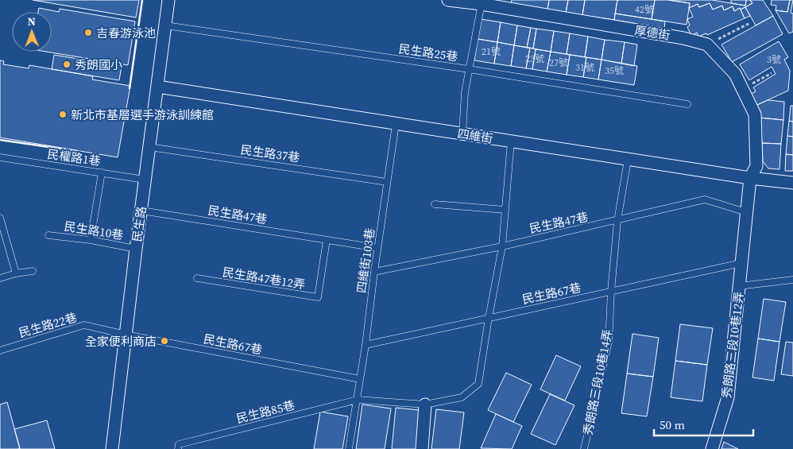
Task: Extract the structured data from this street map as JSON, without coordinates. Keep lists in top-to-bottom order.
{
  "streets": {
    "street": [
      "厚德街",
      "四維街",
      "民生路",
      "秀朗路三段10巷12弄"
    ],
    "lane": [
      "民生路25巷",
      "民生路37巷",
      "民權路1巷",
      "民生路47巷",
      "民生路10巷",
      "四維街103巷",
      "民生路47巷12弄",
      "民生路67巷",
      "民生路22巷",
      "秀朗路三段10巷14弄",
      "民生路85巷"
    ]
  },
  "crossings": [
    ["民生路25巷", "民生路"],
    ["四維街", "民生路"],
    ["四維街", "四維街103巷"],
    ["四維街", "秀朗路三段10巷12弄"],
    ["四維街", "秀朗路三段10巷14弄"],
    ["四維街", "民生路85巷"],
    ["民生路37巷", "民生路"],
    ["民生路37巷", "四維街103巷"],
    ["民權路1巷", "民生路"],
    ["民生路47巷", "民生路"],
    ["民生路47巷", "四維街103巷"],
    ["民生路47巷", "民生路47巷12弄"],
    ["民生路47巷", "秀朗路三段10巷12弄"],
    ["民生路47巷", "秀朗路三段10巷14弄"],
    ["民生路47巷", "民生路85巷"],
    ["民生路", "民生路10巷"],
    ["民生路", "民生路67巷"],
    ["民生路", "民生路22巷"],
    ["四維街103巷", "民生路67巷"],
    ["四維街103巷", "民生路85巷"],
    ["民生路67巷", "民生路22巷"],
    ["民生路67巷", "秀朗路三段10巷12弄"],
    ["民生路67巷", "秀朗路三段10巷14弄"],
    ["民生路67巷", "民生路85巷"]
  ],
  "places": [
    "吉春游泳池",
    "秀朗國小",
    "新北市基層選手游泳訓練館",
    "全家便利商店"
  ],
  "house_numbers": [
    "42號",
    "21號",
    "23號",
    "3號",
    "27號",
    "31號",
    "35號"
  ],
  "scale_bar": "50 m",
  "north": "top"
}
